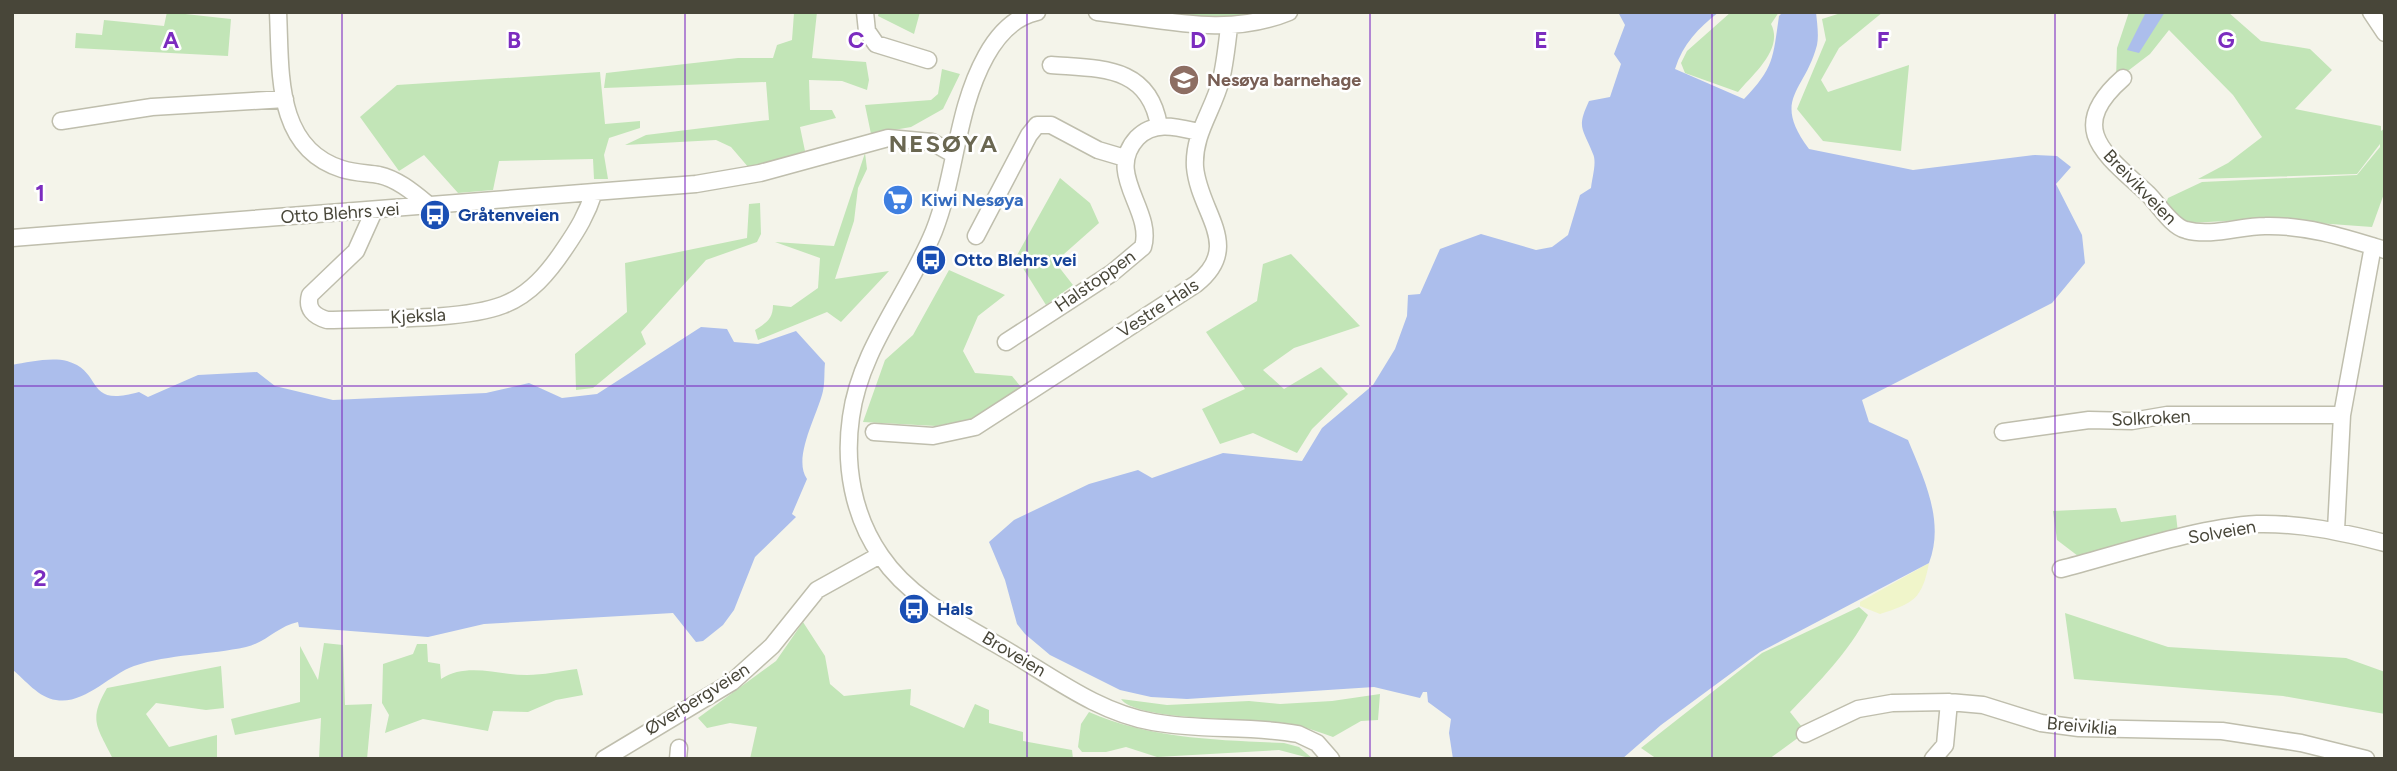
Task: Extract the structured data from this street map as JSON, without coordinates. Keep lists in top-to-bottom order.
{
  "streets": {
    "street": [
      "Breivikveien",
      "Otto Blehrs vei",
      "Halstoppen",
      "Vestre Hals",
      "Kjeksla",
      "Solkroken",
      "Solveien",
      "Broveien",
      "Øverbergveien",
      "Breiviklia"
    ]
  },
  "crossings": [
    ["Otto Blehrs vei", "Kjeksla"],
    ["Otto Blehrs vei", "Broveien"],
    ["Broveien", "Øverbergveien"]
  ],
  "districts": ["NESØYA"],
  "places": {
    "school or university": ["Nesøya barnehage"],
    "supermarket": ["Kiwi Nesøya"],
    "bus stop": ["Gråtenveien", "Otto Blehrs vei", "Hals"]
  },
  "grid": {
    "columns": [
      "A",
      "B",
      "C",
      "D",
      "E",
      "F",
      "G"
    ],
    "rows": ["1", "2"]
  }
}
